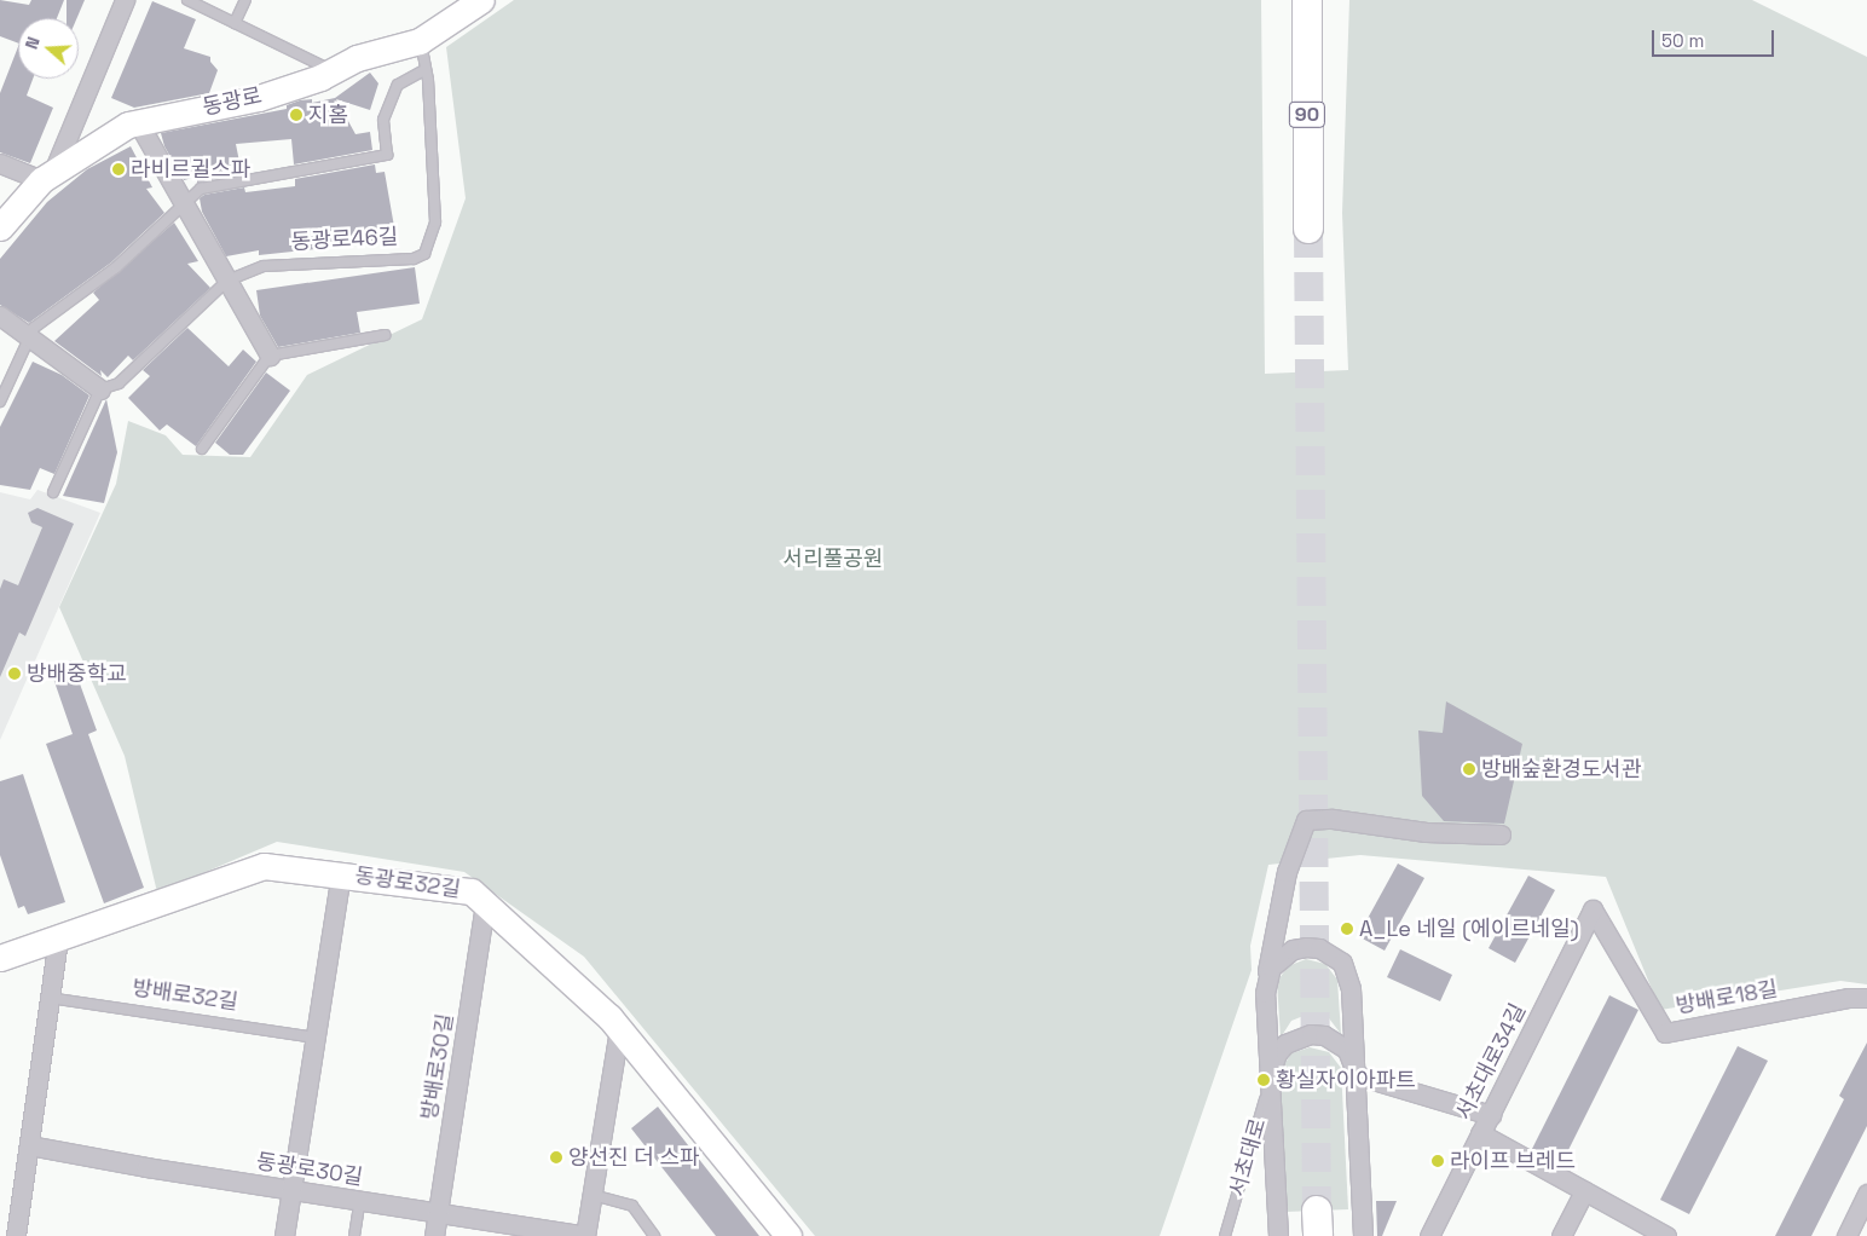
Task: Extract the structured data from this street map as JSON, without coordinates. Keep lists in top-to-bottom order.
{
  "streets": {
    "main road": ["90"],
    "street": [
      "동광로",
      "동광로32길",
      "방배로18길",
      "서초대로34길",
      "방배로30길",
      "서초대로",
      "동광로30길"
    ],
    "lane": ["동광로46길", "방배로32길"]
  },
  "crossings": [
    ["동광로", "동광로46길"],
    ["동광로32길", "방배로30길"],
    ["방배로18길", "서초대로34길"],
    ["방배로30길", "동광로30길"]
  ],
  "parks": ["서리풀공원"],
  "places": [
    "지홈",
    "라비르귈스파",
    "방배중학교",
    "방배숲환경도서관",
    "A_Le 네일 (에이르네일)",
    "황실자이아파트",
    "양선진 더 스파",
    "라이프 브레드"
  ],
  "scale_bar": "50 m",
  "north": "left"
}
